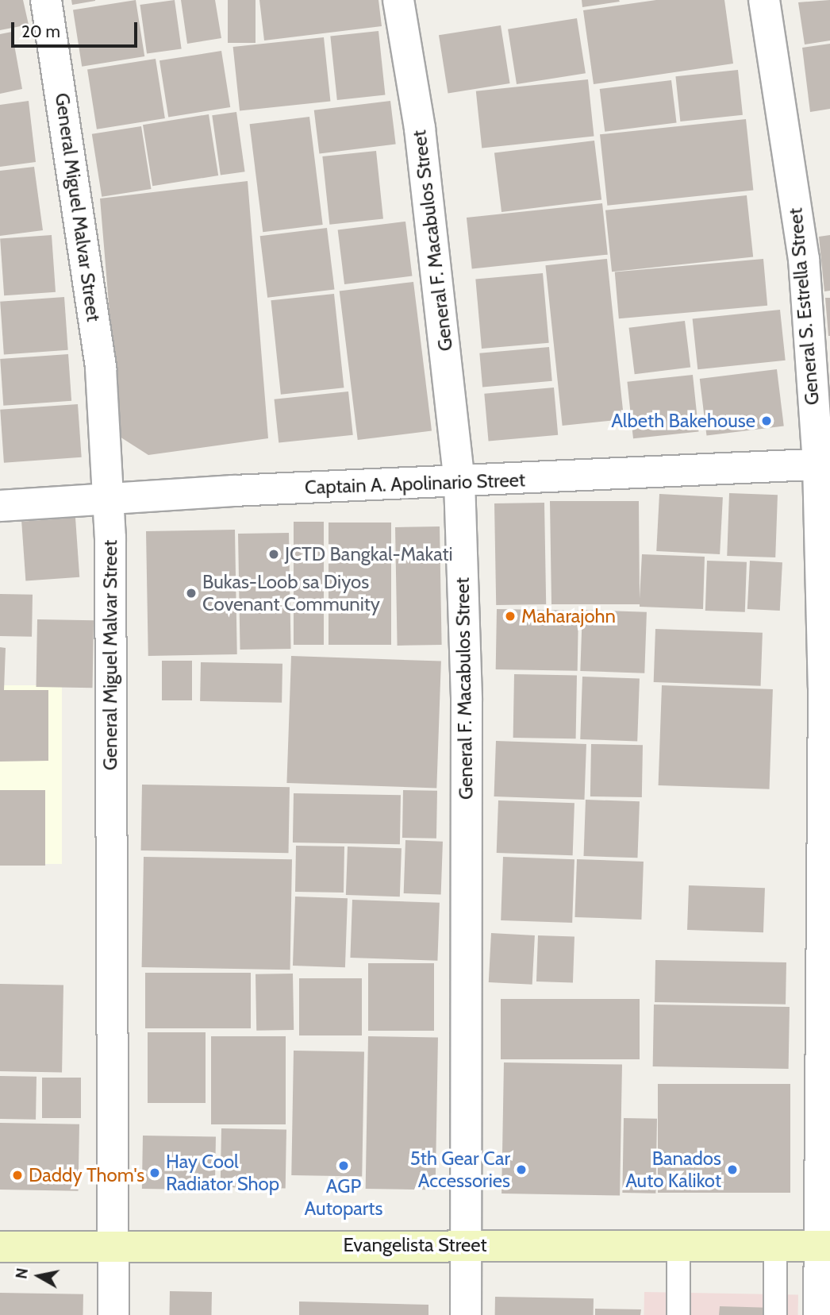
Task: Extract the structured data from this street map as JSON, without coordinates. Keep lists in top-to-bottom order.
{
  "streets": {
    "main road": ["Evangelista Street"],
    "street": [
      "General Miguel Malvar Street",
      "General F. Macabulos Street",
      "General S. Estrella Street",
      "Captain A. Apolinario Street"
    ]
  },
  "crossings": [
    ["General Miguel Malvar Street", "Captain A. Apolinario Street"],
    ["General Miguel Malvar Street", "Evangelista Street"],
    ["General F. Macabulos Street", "Captain A. Apolinario Street"],
    ["General F. Macabulos Street", "Evangelista Street"],
    ["General S. Estrella Street", "Captain A. Apolinario Street"],
    ["General S. Estrella Street", "Evangelista Street"]
  ],
  "places": [
    "Albeth Bakehouse",
    "JCTD Bangkal-Makati",
    "Bukas-Loob sa Diyos Covenant Community",
    "Maharajohn",
    "AGP Autoparts",
    "5th Gear Car Accessories",
    "Banados Auto Kalikot",
    "Hay Cool Radiator Shop",
    "Daddy Thom's"
  ],
  "scale_bar": "20 m",
  "north": "left"
}
